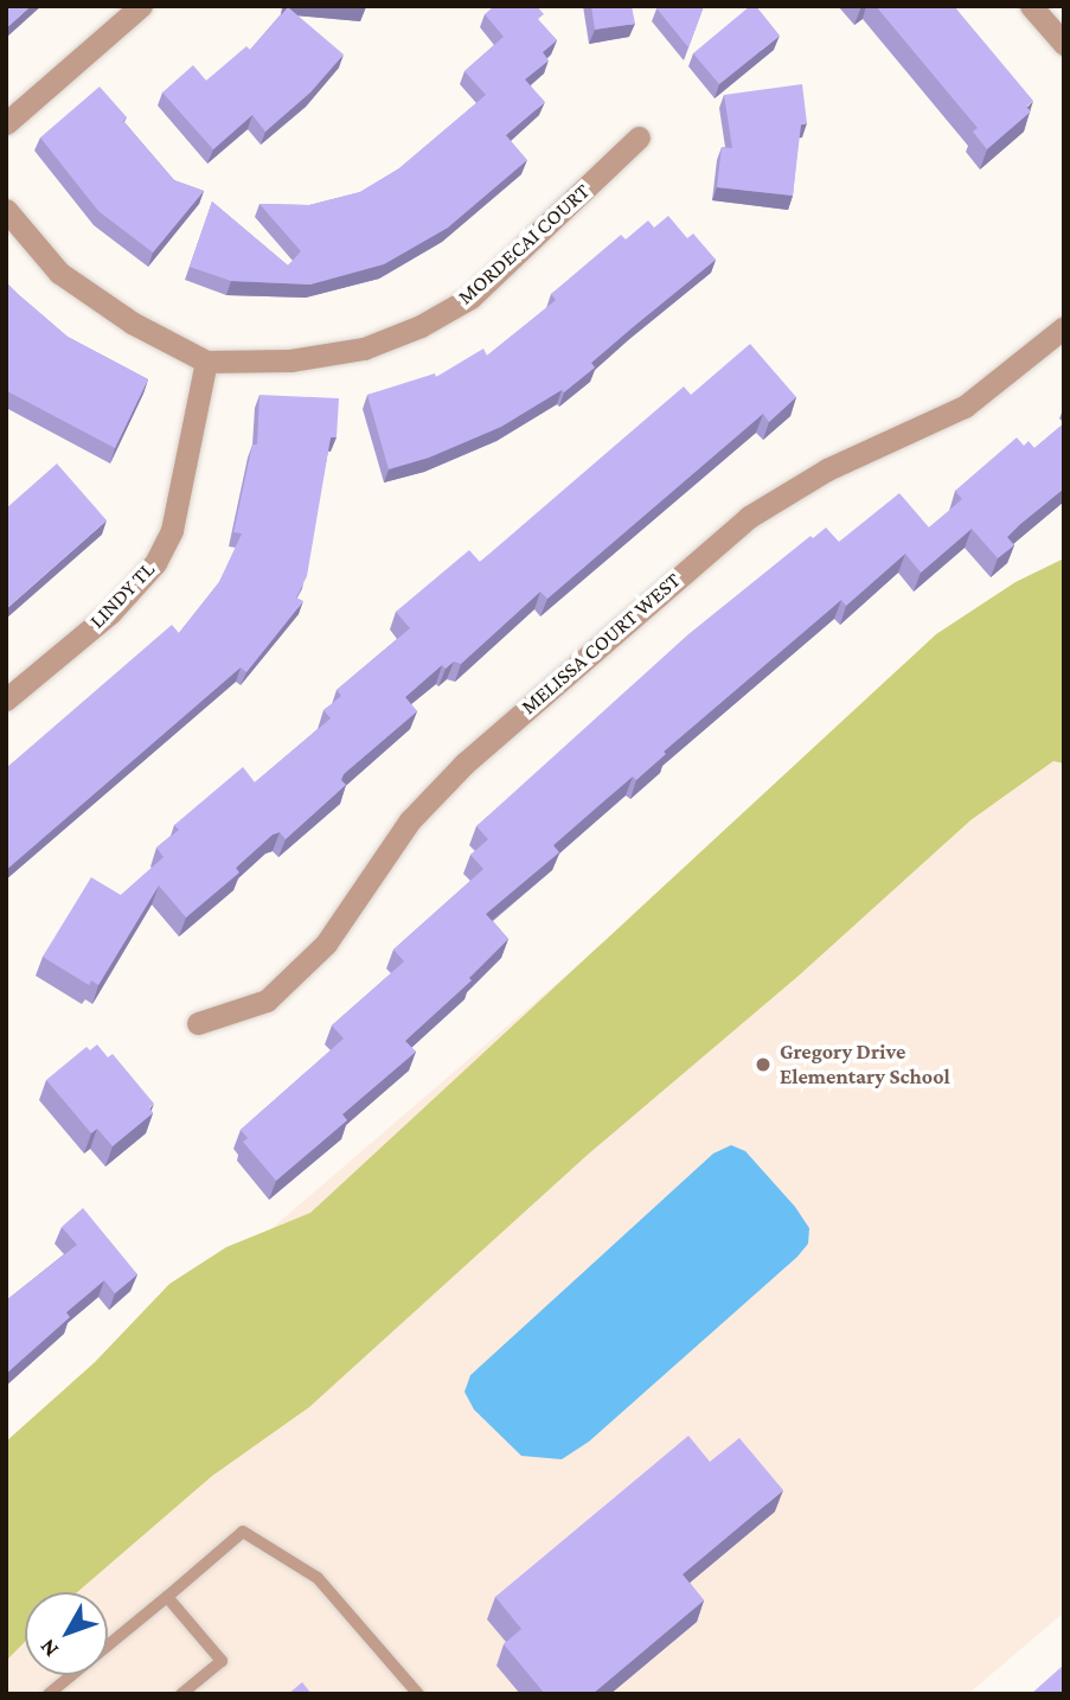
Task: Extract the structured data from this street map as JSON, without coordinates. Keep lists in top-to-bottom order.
{
  "streets": {
    "street": ["MORDECAI COURT", "LINDY TL", "MELISSA COURT WEST"]
  },
  "crossings": [
    ["MORDECAI COURT", "LINDY TL"]
  ],
  "places": ["Gregory Drive Elementary School"],
  "north": "bottom left"
}
